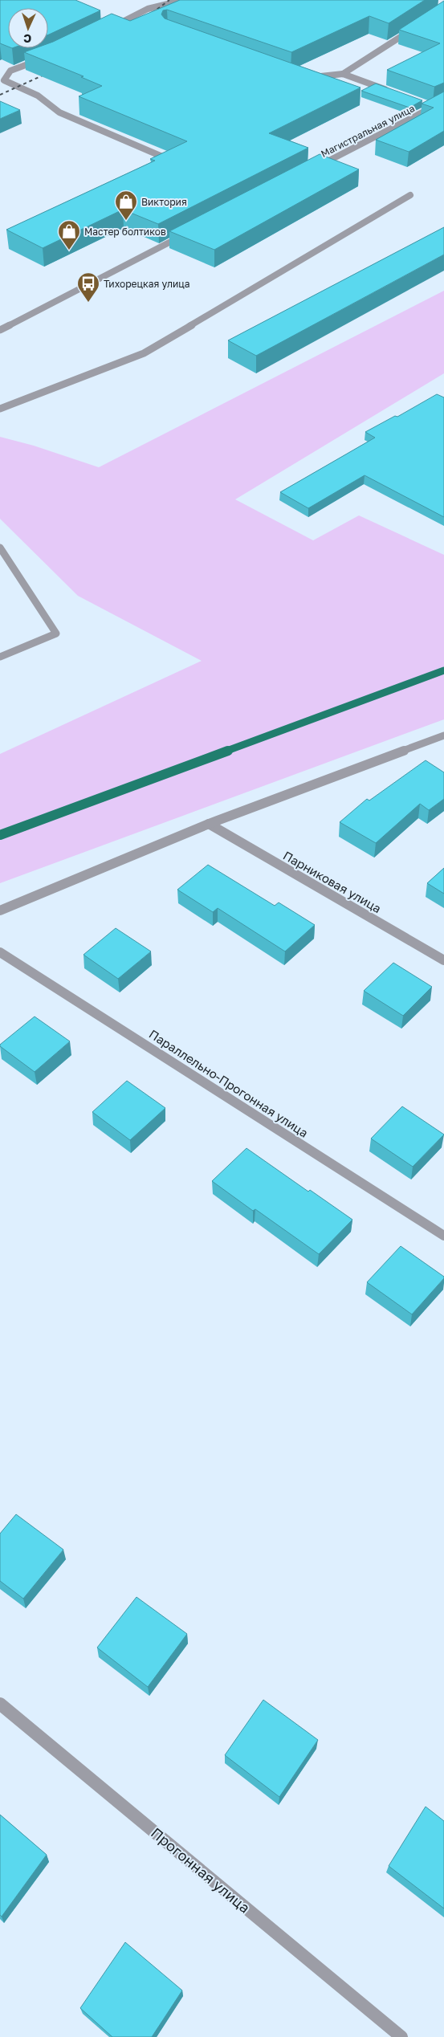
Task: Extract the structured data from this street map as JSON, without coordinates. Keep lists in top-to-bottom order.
{
  "streets": {
    "street": [
      "Магистральная улица",
      "Парниковая улица",
      "Параллельно-Прогонная улица",
      "Прогонная улица"
    ]
  },
  "places": {
    "shop": ["Виктория", "Мастер болтиков"],
    "bus stop": ["Тихорецкая улица"]
  },
  "north": "bottom"
}
